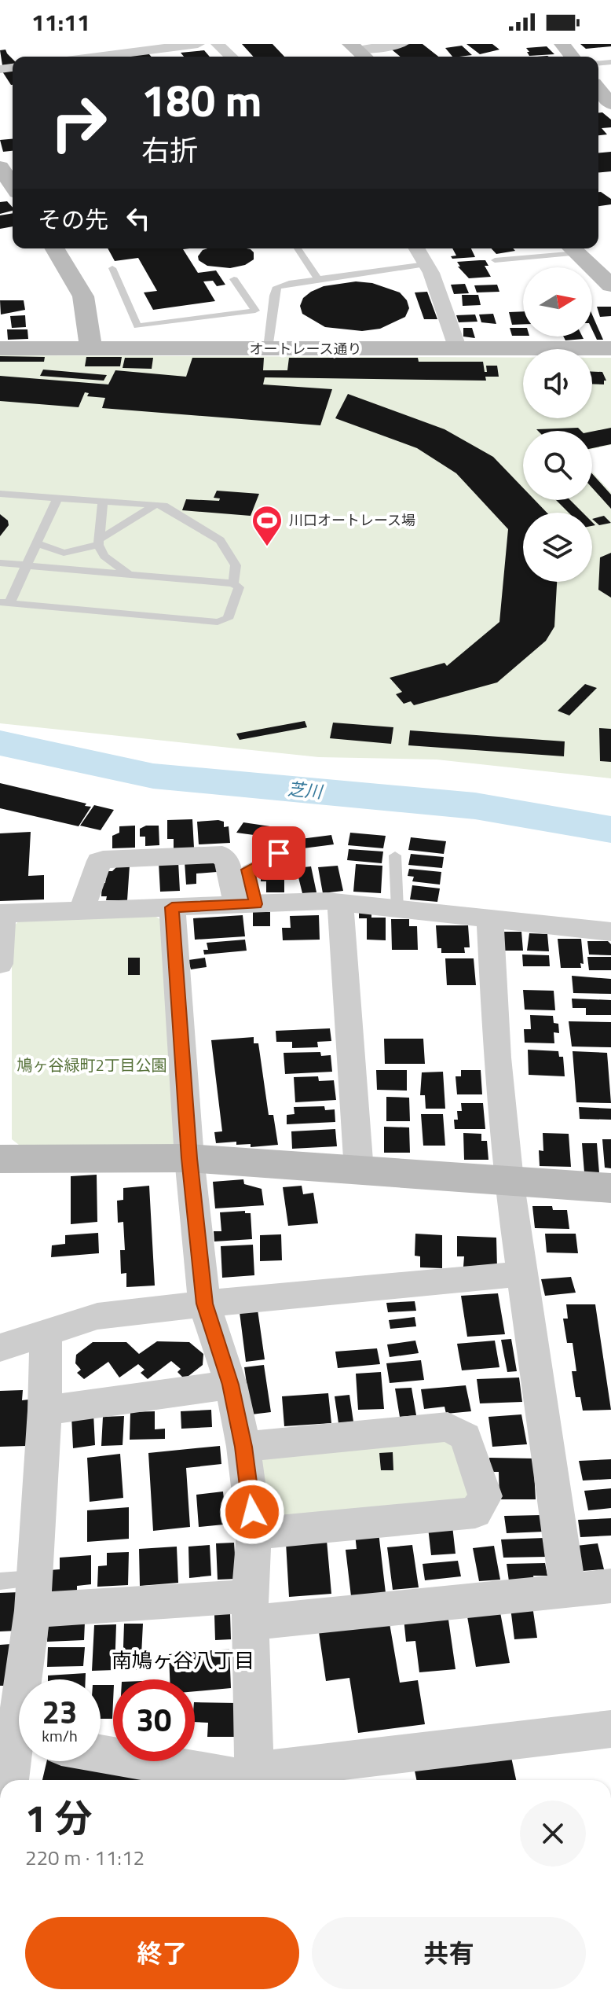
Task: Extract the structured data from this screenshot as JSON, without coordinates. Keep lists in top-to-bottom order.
{
  "streets": {
    "street": ["オートレース通り"]
  },
  "districts": ["南鳩ヶ谷八丁目"],
  "water": ["芝川"],
  "parks": ["鳩ヶ谷緑町2丁目公園"],
  "places": {
    "sports": ["川口オートレース場"]
  },
  "north": "right",
  "page": {
    "status": "11:11",
    "turn": ["180 m", "右折"],
    "then": "その先",
    "speed": "23 km/h",
    "limit": "30",
    "heading": ["1 分", "220 m · 11:12"],
    "buttons": ["終了", "共有"]
  }
}
